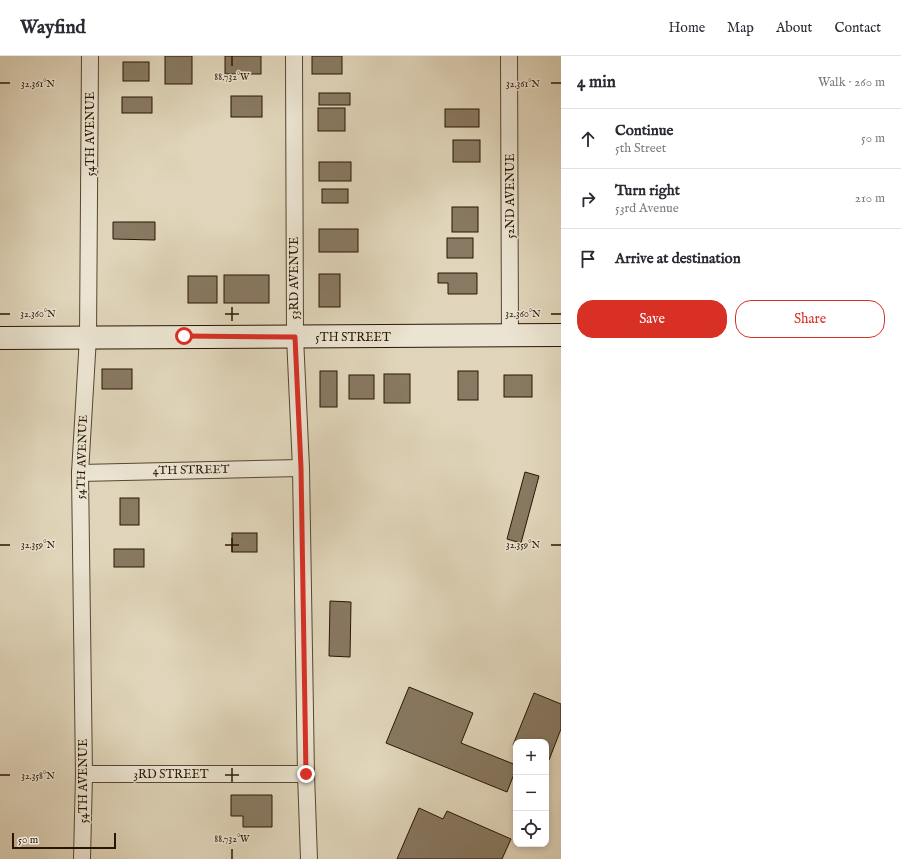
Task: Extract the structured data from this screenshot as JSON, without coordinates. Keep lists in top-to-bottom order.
{
  "streets": {
    "street": [
      "54TH AVENUE",
      "52ND AVENUE",
      "53RD AVENUE",
      "5TH STREET",
      "4TH STREET",
      "3RD STREET"
    ]
  },
  "crossings": [
    ["54TH AVENUE", "5TH STREET"],
    ["54TH AVENUE", "4TH STREET"],
    ["54TH AVENUE", "3RD STREET"],
    ["52ND AVENUE", "5TH STREET"],
    ["53RD AVENUE", "5TH STREET"],
    ["53RD AVENUE", "4TH STREET"],
    ["53RD AVENUE", "3RD STREET"]
  ],
  "scale_bar": "50 m",
  "page": {
    "header": "Wayfind",
    "nav": [
      "Home",
      "Map",
      "About",
      "Contact"
    ],
    "heading": ["4 min", "Walk · 260 m"],
    "list": [
      ["Continue", "5th Street", "50 m"],
      ["Turn right", "53rd Avenue", "210 m"],
      "Arrive at destination"
    ],
    "buttons": ["Save", "Share"],
    "map_buttons": ["+", "−"],
    "scale": "50 m"
  },
  "coordinates": [
    "88.732°W",
    "32.361°N",
    "32.360°N",
    "32.359°N",
    "32.358°N"
  ]
}
